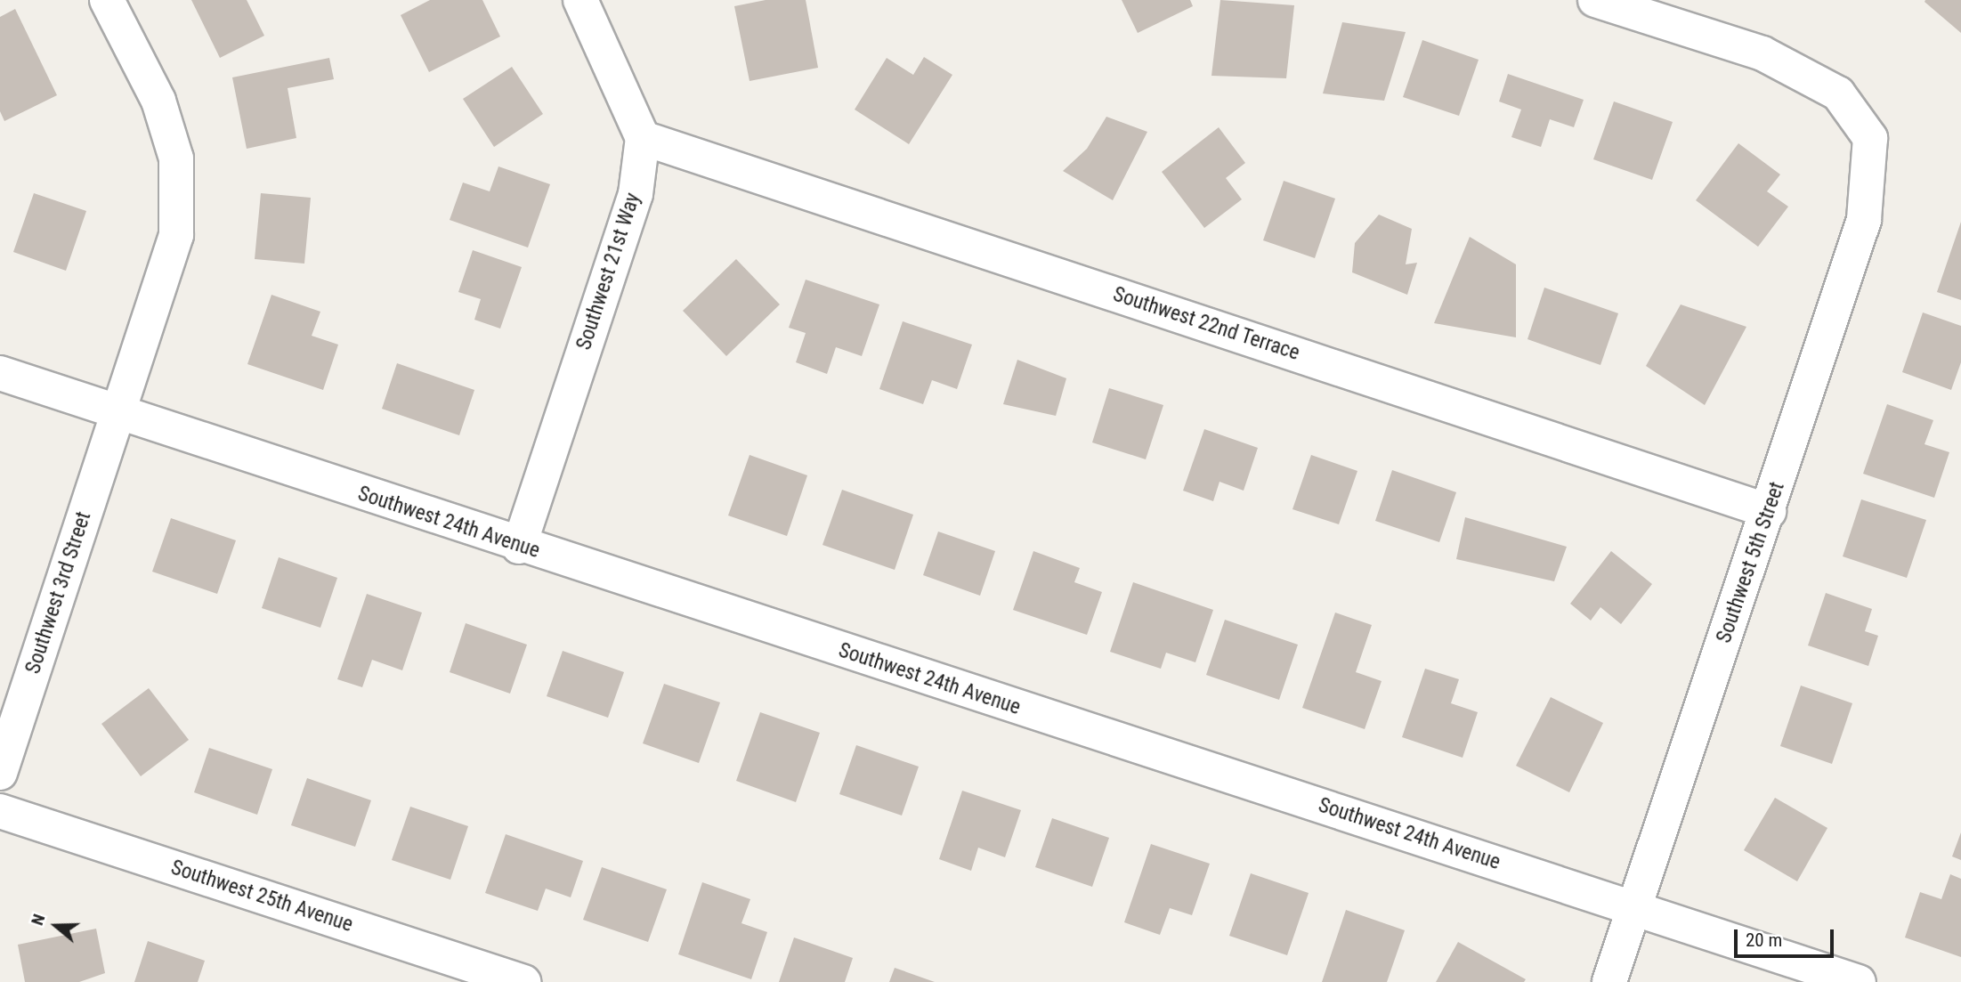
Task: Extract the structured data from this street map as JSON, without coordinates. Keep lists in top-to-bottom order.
{
  "streets": {
    "street": [
      "Southwest 21st Way",
      "Southwest 22nd Terrace",
      "Southwest 24th Avenue",
      "Southwest 5th Street",
      "Southwest 3rd Street",
      "Southwest 25th Avenue"
    ]
  },
  "crossings": [
    ["Southwest 21st Way", "Southwest 22nd Terrace"],
    ["Southwest 21st Way", "Southwest 24th Avenue"],
    ["Southwest 22nd Terrace", "Southwest 5th Street"],
    ["Southwest 24th Avenue", "Southwest 5th Street"],
    ["Southwest 24th Avenue", "Southwest 3rd Street"]
  ],
  "scale_bar": "20 m",
  "north": "left"
}
